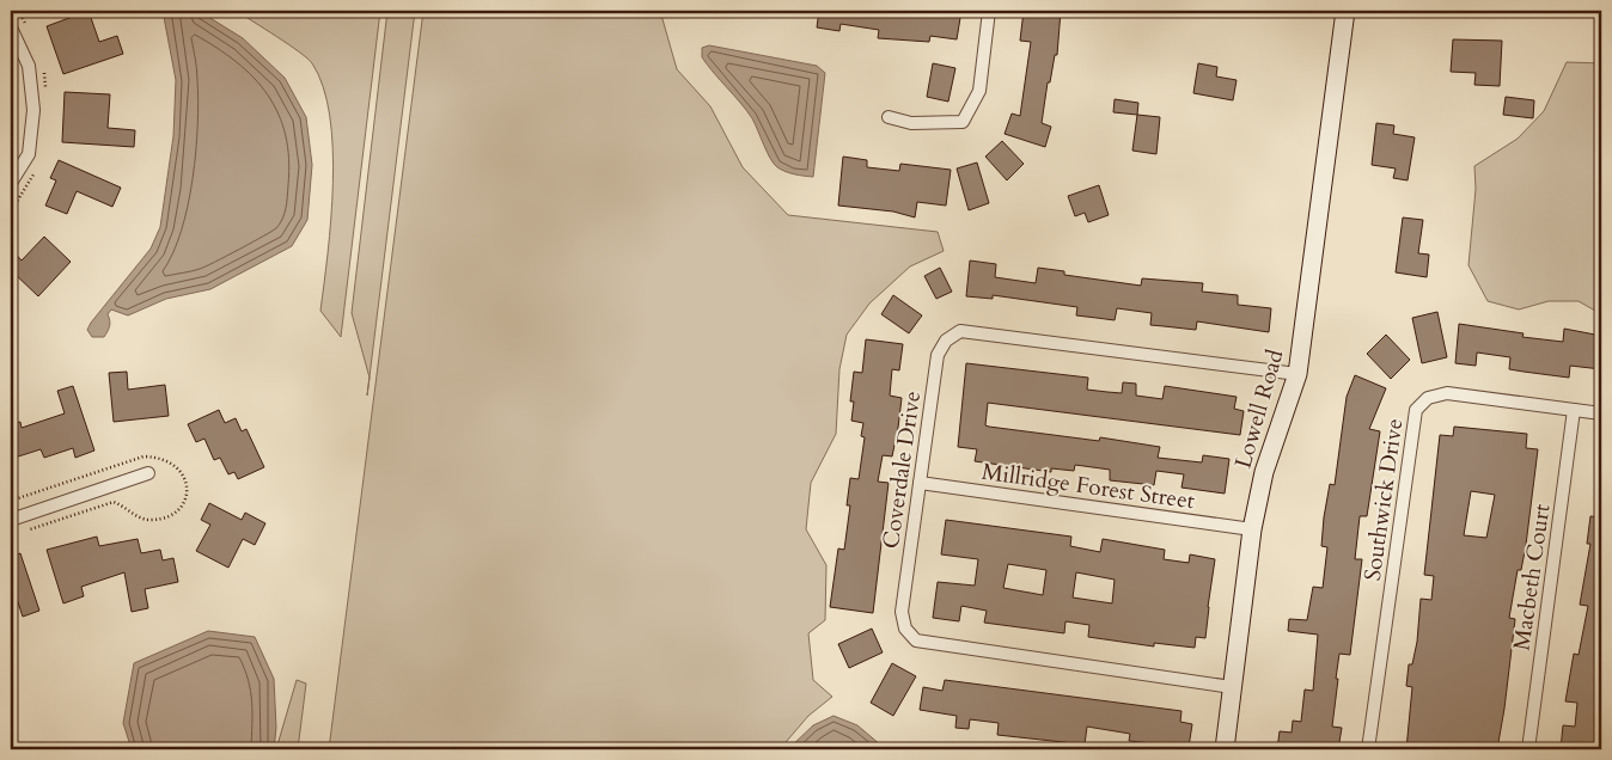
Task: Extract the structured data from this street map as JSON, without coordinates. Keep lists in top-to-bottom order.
{
  "streets": {
    "street": [
      "Lowell Road",
      "Coverdale Drive",
      "Millridge Forest Street",
      "Southwick Drive",
      "Macbeth Court"
    ]
  },
  "crossings": [
    ["Lowell Road", "Coverdale Drive"],
    ["Lowell Road", "Millridge Forest Street"],
    ["Coverdale Drive", "Millridge Forest Street"],
    ["Southwick Drive", "Macbeth Court"]
  ]
}
